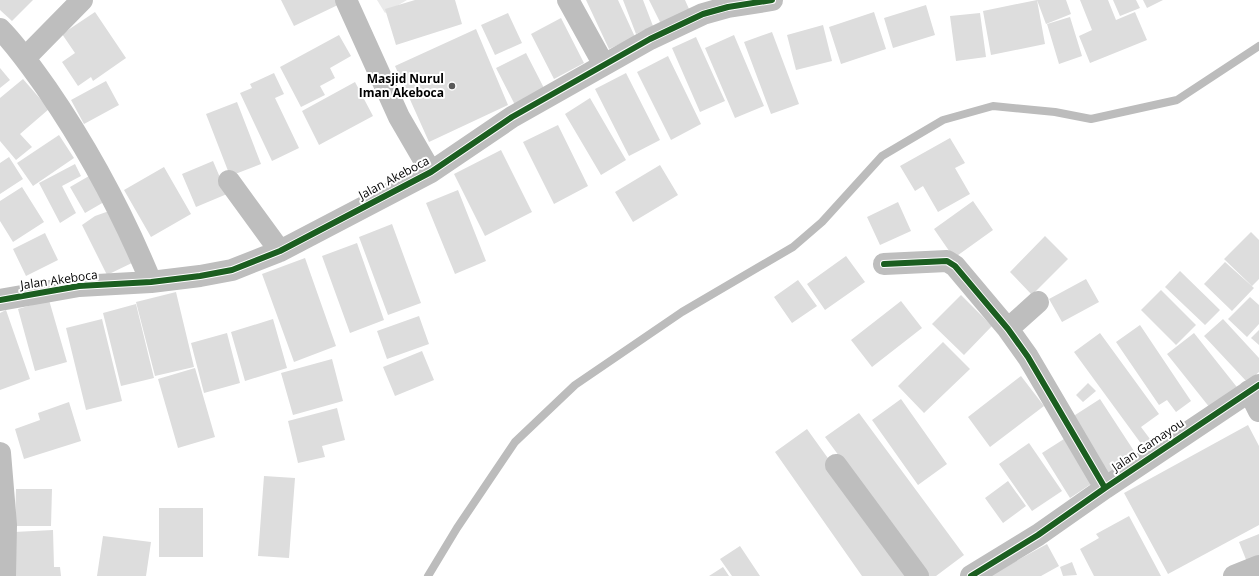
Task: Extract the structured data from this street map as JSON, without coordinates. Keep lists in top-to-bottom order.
{
  "streets": {
    "street": ["Jalan Akeboca", "Jalan Gamayou"]
  },
  "places": ["Masjid Nurul Iman Akeboca"]
}
